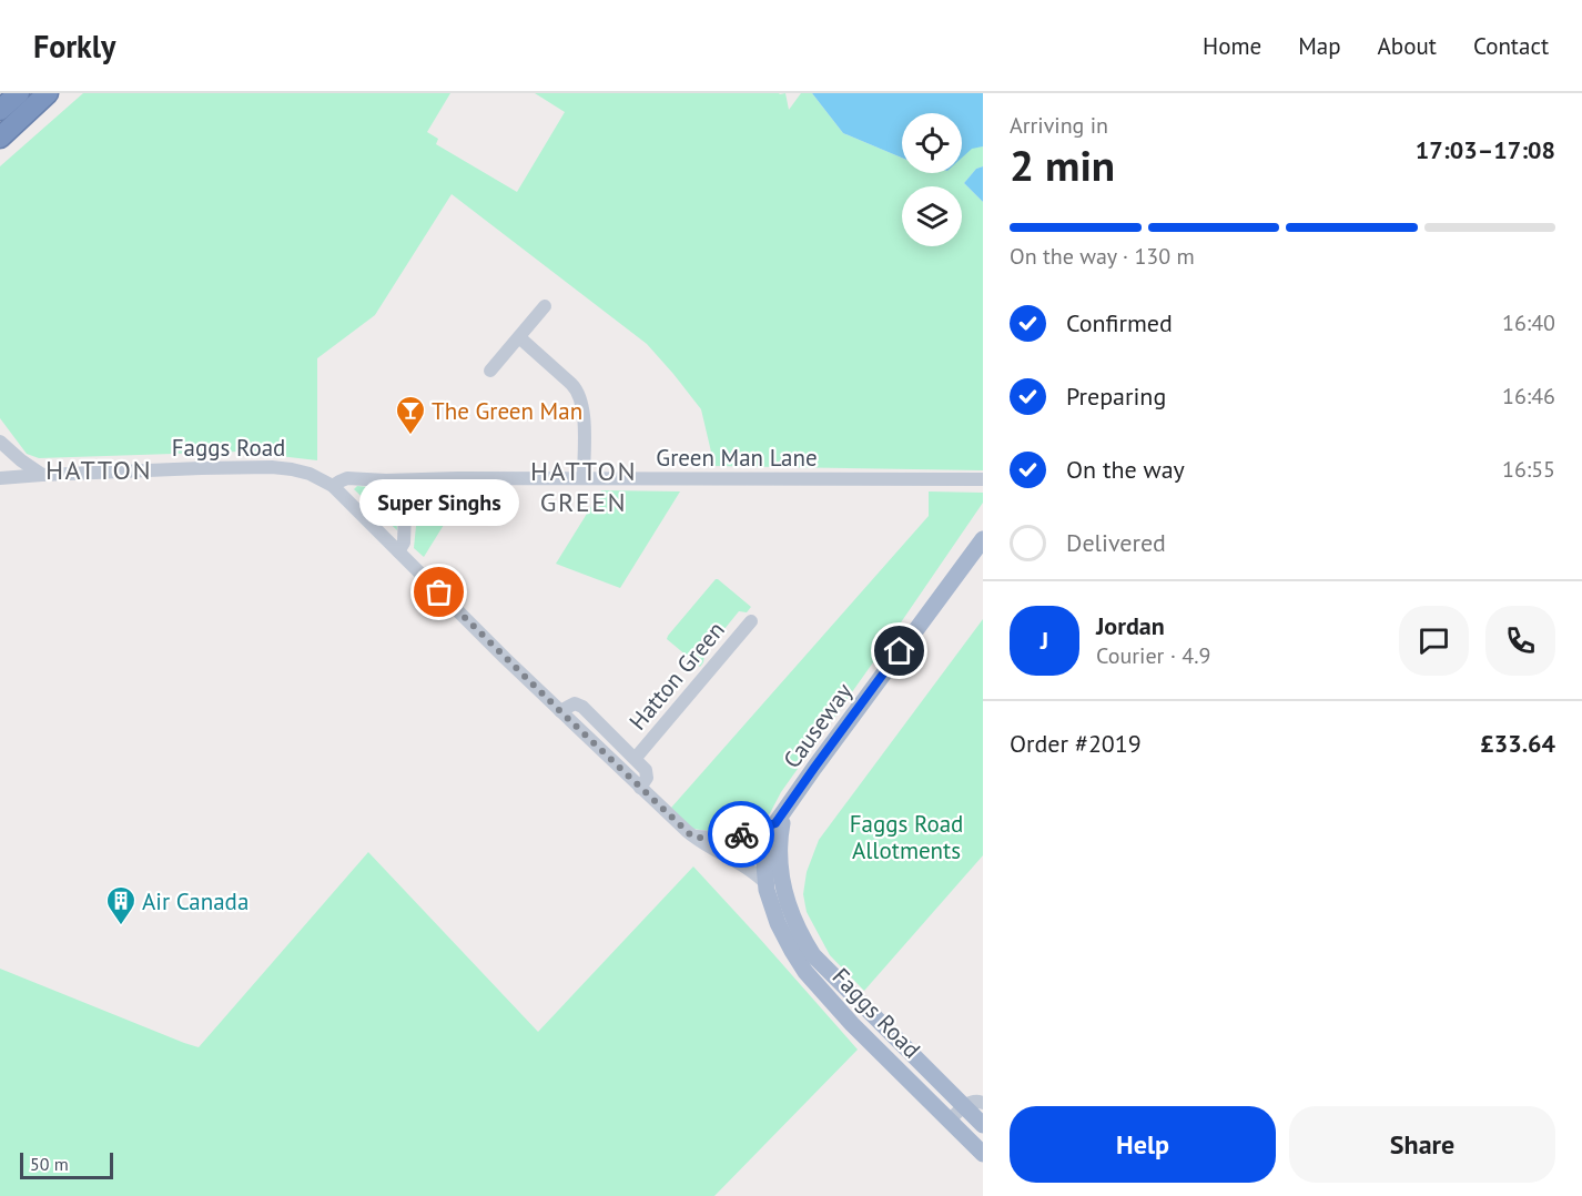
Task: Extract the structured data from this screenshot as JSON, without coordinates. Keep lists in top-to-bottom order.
{
  "streets": {
    "main road": ["Faggs Road", "Causeway"],
    "street": ["Green Man Lane", "Hatton Green"]
  },
  "crossings": [
    ["Faggs Road", "Green Man Lane"],
    ["Faggs Road", "Causeway"]
  ],
  "districts": ["HATTON", "HATTON GREEN"],
  "parks": ["Faggs Road Allotments"],
  "places": {
    "bar": ["The Green Man"],
    "other": ["Super Singhs"],
    "building": ["Air Canada"]
  },
  "scale_bar": "50 m",
  "page": {
    "header": "Forkly",
    "nav": [
      "Home",
      "Map",
      "About",
      "Contact"
    ],
    "heading": ["2 min", "Arriving in", "17:03–17:08"],
    "panel": [
      "Jordan",
      "Courier · 4.9",
      "Order #2019",
      "£33.64"
    ],
    "bar": "On the way · 130 m",
    "list": [
      ["Confirmed", "16:40"],
      ["Preparing", "16:46"],
      ["On the way", "16:55"],
      "Delivered"
    ],
    "bubble": "Super Singhs",
    "round": "J",
    "buttons": ["Help", "Share"],
    "scale": "50 m"
  }
}
